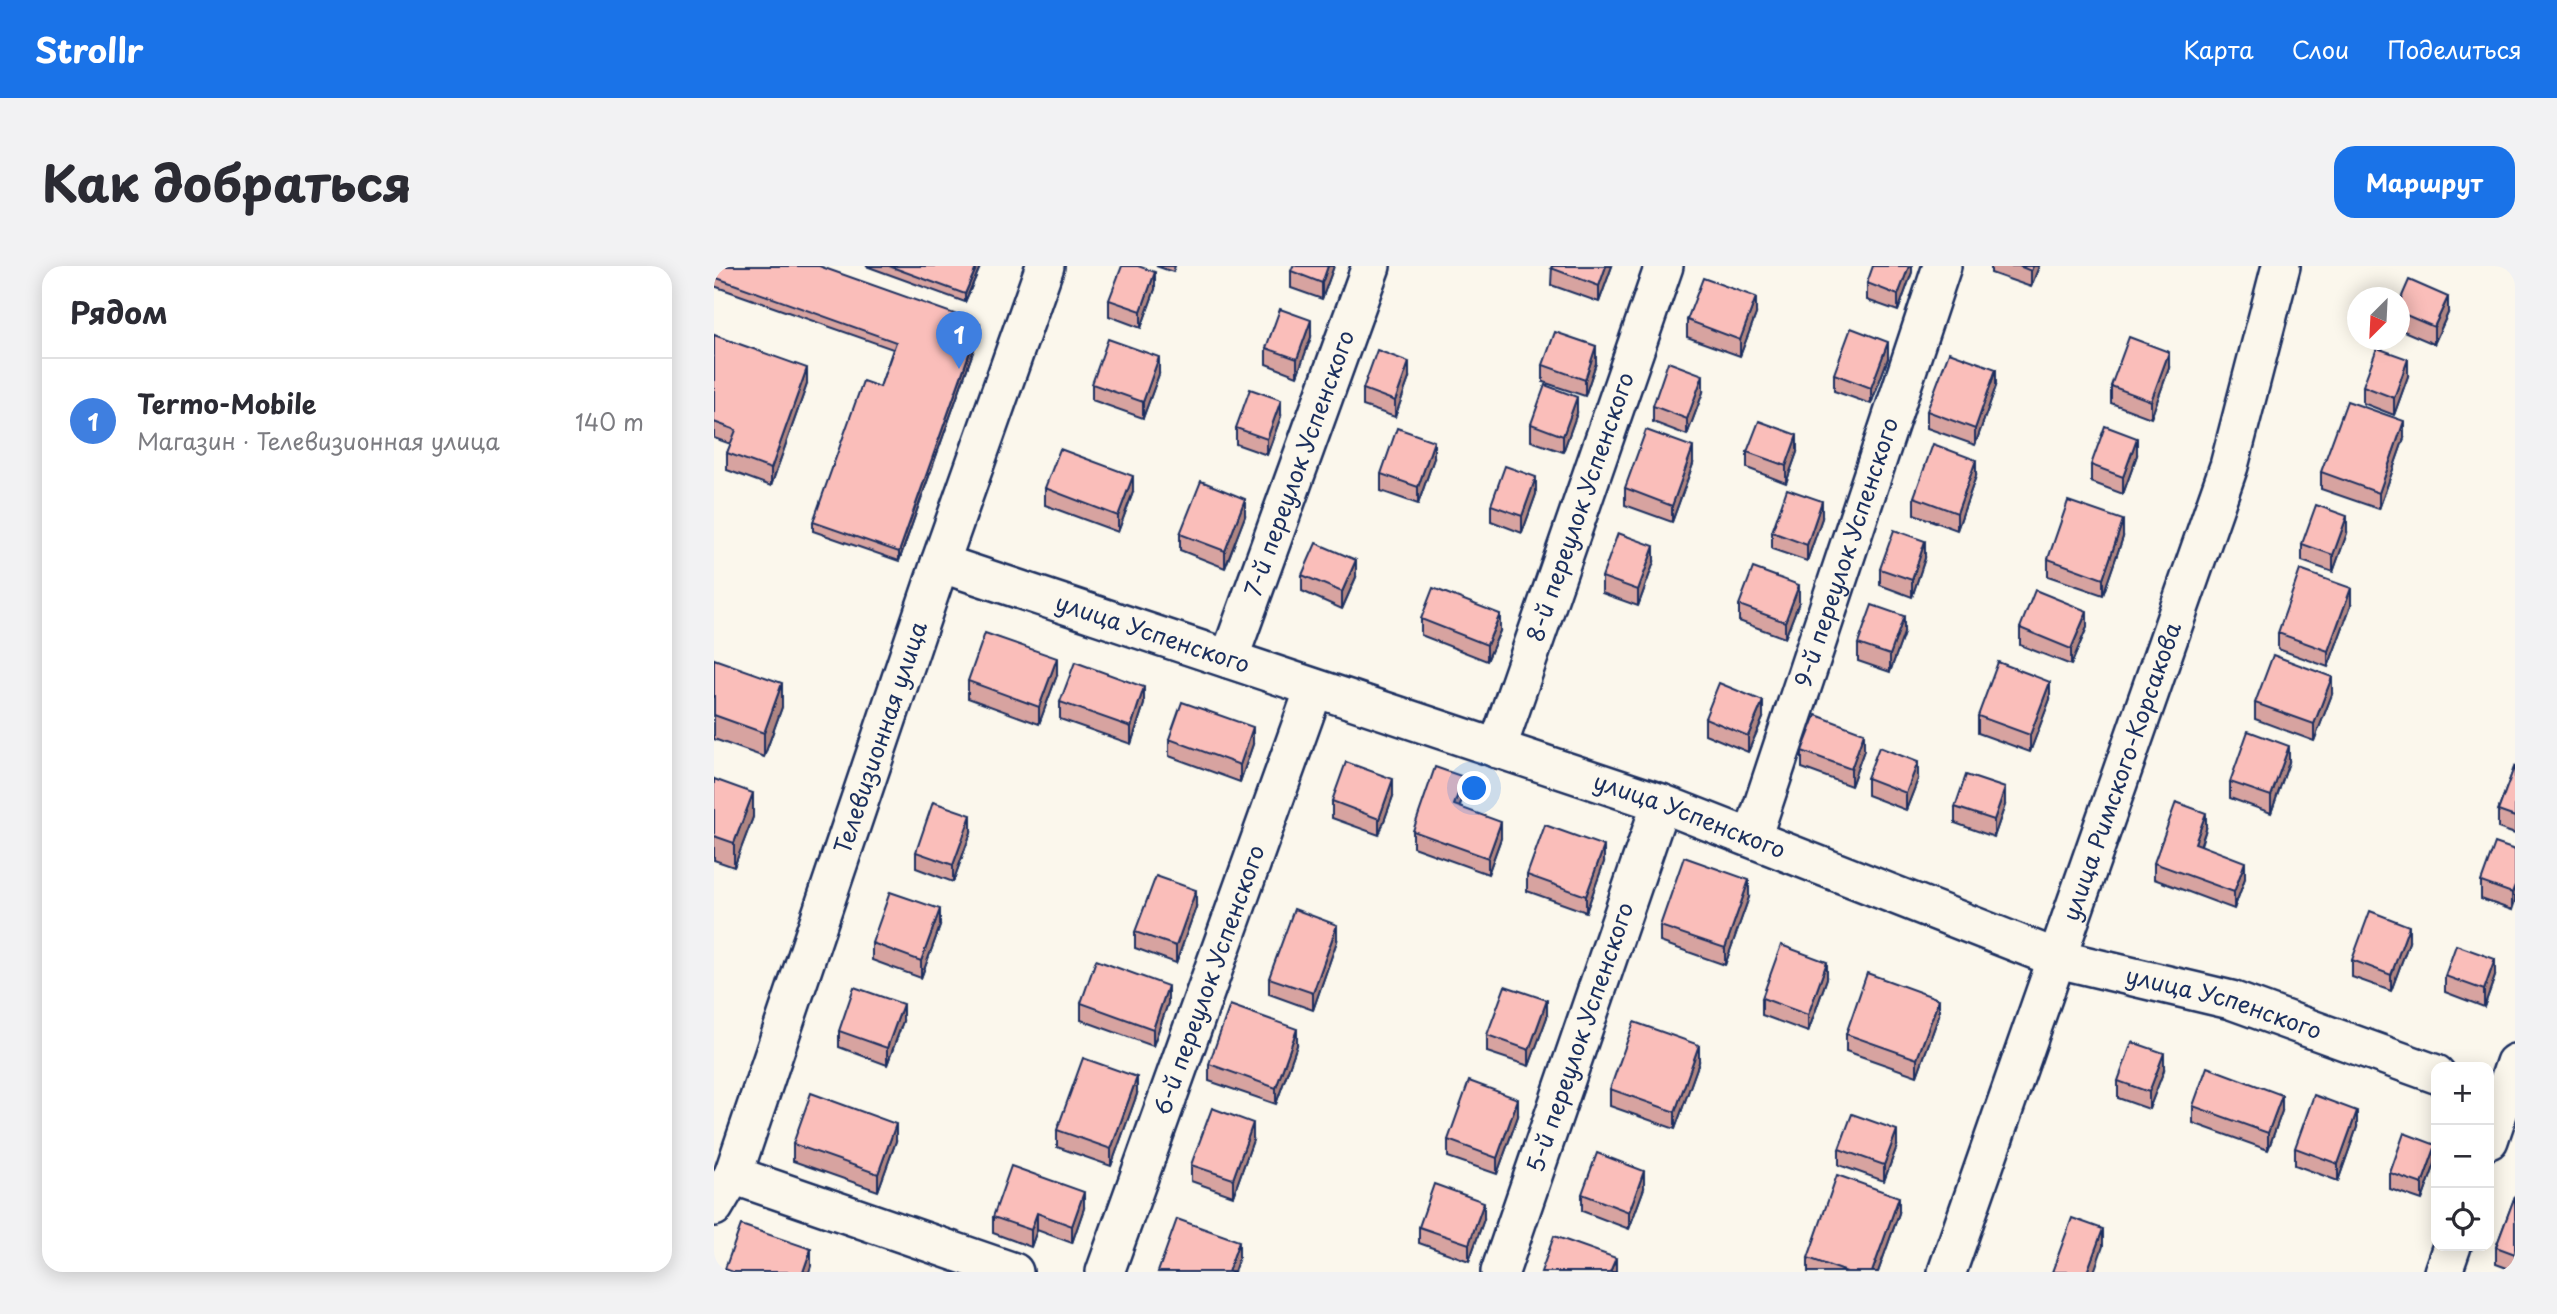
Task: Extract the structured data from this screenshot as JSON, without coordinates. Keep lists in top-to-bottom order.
{
  "streets": {
    "street": [
      "7-й переулок Успенского",
      "8-й переулок Успенского",
      "9-й переулок Успенского",
      "улица Успенского",
      "Телевизионная улица",
      "улица Римского-Корсакова",
      "6-й переулок Успенского",
      "5-й переулок Успенского"
    ]
  },
  "crossings": [
    ["7-й переулок Успенского", "улица Успенского"],
    ["8-й переулок Успенского", "улица Успенского"],
    ["9-й переулок Успенского", "улица Успенского"],
    ["улица Успенского", "Телевизионная улица"],
    ["улица Успенского", "улица Римского-Корсакова"],
    ["улица Успенского", "6-й переулок Успенского"],
    ["улица Успенского", "5-й переулок Успенского"]
  ],
  "north": "bottom left",
  "page": {
    "header": "Strollr",
    "nav": ["Карта", "Слои", "Поделиться"],
    "title": "Как добраться",
    "buttons": "Маршрут",
    "heading": "Рядом",
    "pins": "1",
    "list": [
      {
        "mark": "1",
        "name": "Termo-Mobile",
        "note": "Магазин · Телевизионная улица",
        "value": "140 m"
      }
    ],
    "map_buttons": ["+", "−"]
  }
}
